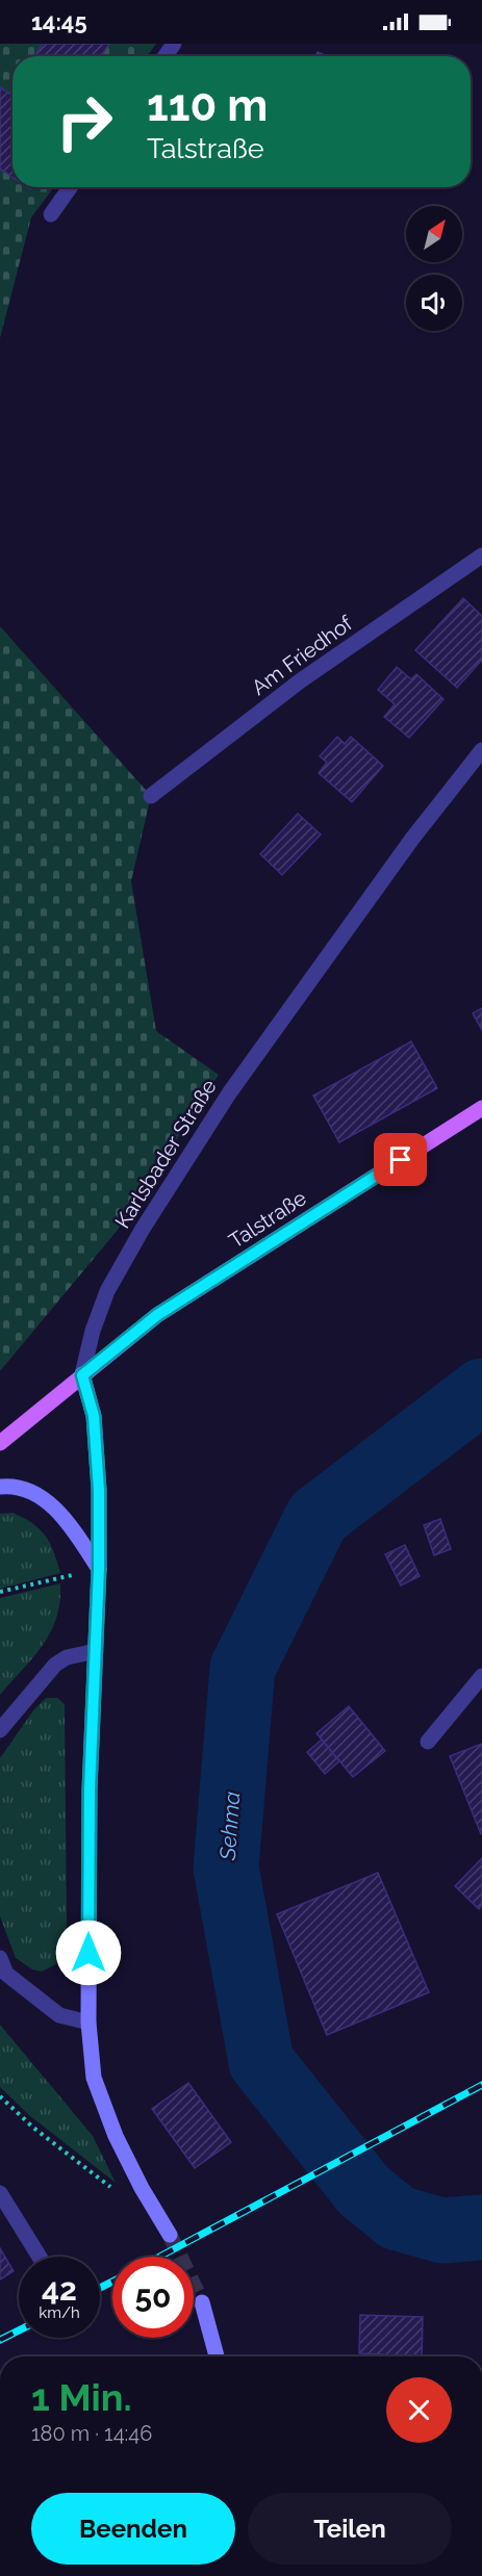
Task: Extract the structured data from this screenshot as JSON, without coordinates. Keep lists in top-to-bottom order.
{
  "streets": {
    "main road": ["Karlsbader Straße", "Talstraße"],
    "street": ["Am Friedhof"]
  },
  "crossings": [
    ["Karlsbader Straße", "Talstraße"]
  ],
  "water": ["Sehma"],
  "north": "top right",
  "page": {
    "status": "14:45",
    "turn": ["110 m", "Talstraße"],
    "speed": "42 km/h",
    "limit": "50",
    "heading": ["1 Min.", "180 m · 14:46"],
    "buttons": ["Beenden", "Teilen"]
  }
}
